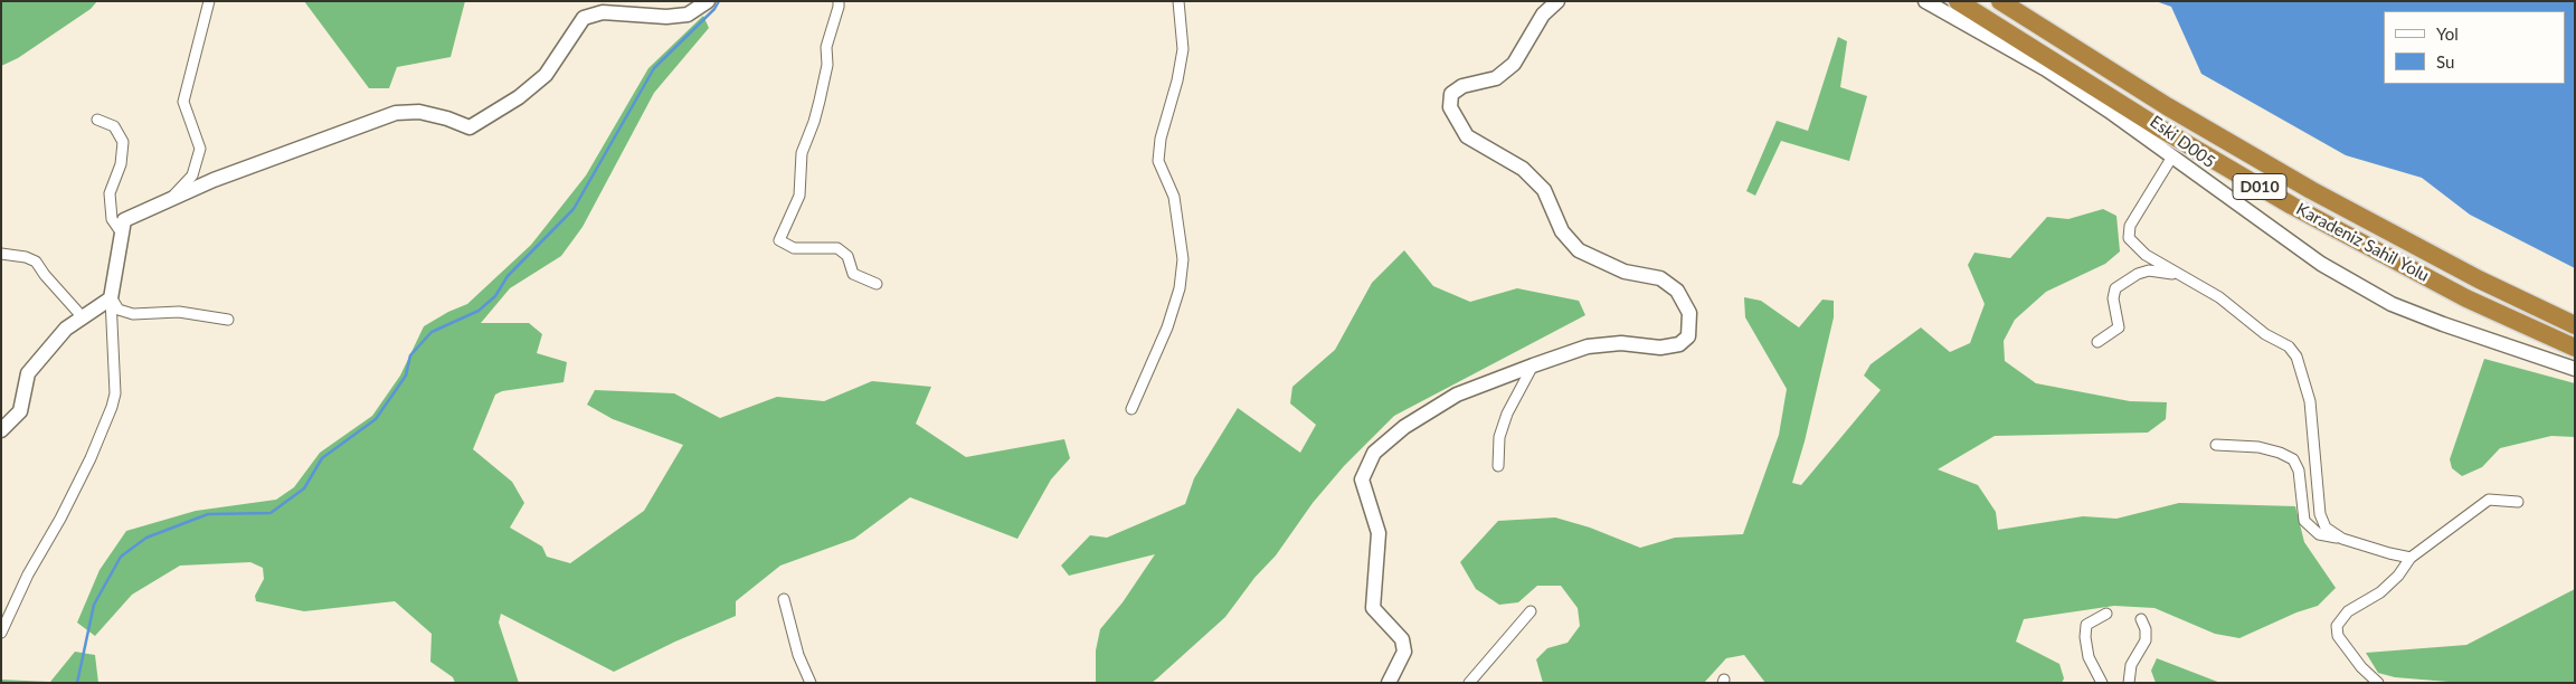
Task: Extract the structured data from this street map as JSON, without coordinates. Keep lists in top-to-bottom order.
{
  "streets": {
    "highway": ["D010", "Karadeniz Sahil Yolu"],
    "street": ["Eski D005"]
  },
  "legend": ["Yol", "Su"]
}
